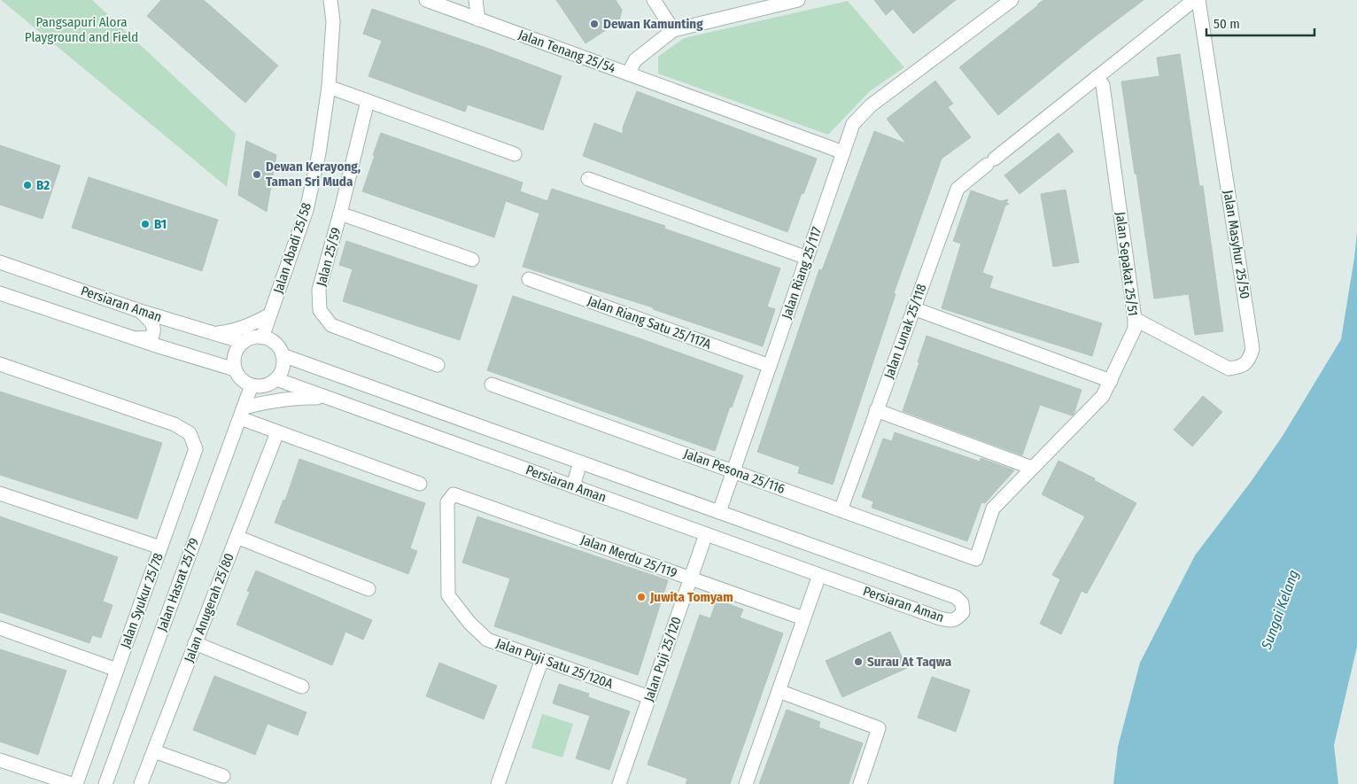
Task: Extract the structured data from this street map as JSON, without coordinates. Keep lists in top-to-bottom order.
{
  "streets": {
    "street": [
      "Jalan Tenang 25/54",
      "Jalan Masyhur 25/50",
      "Jalan Abadi 25/58",
      "Jalan 25/59",
      "Jalan Sepakat 25/51",
      "Jalan Riang 25/117",
      "Persiaran Aman",
      "Jalan Riang Satu 25/117A",
      "Jalan Lunak 25/118",
      "Jalan Pesona 25/116",
      "Jalan Merdu 25/119",
      "Jalan Hasrat 25/79",
      "Jalan Syukur 25/78",
      "Jalan Anugerah 25/80",
      "Jalan Puji 25/120",
      "Jalan Puji Satu 25/120A"
    ]
  },
  "crossings": [
    ["Jalan Masyhur 25/50", "Jalan Sepakat 25/51"],
    ["Jalan Abadi 25/58", "Persiaran Aman"],
    ["Jalan Abadi 25/58", "Jalan Hasrat 25/79"],
    ["Jalan Sepakat 25/51", "Jalan Lunak 25/118"],
    ["Jalan Sepakat 25/51", "Jalan Pesona 25/116"],
    ["Jalan Riang 25/117", "Persiaran Aman"],
    ["Jalan Riang 25/117", "Jalan Riang Satu 25/117A"],
    ["Jalan Riang 25/117", "Jalan Pesona 25/116"],
    ["Persiaran Aman", "Jalan Hasrat 25/79"],
    ["Persiaran Aman", "Jalan Puji 25/120"],
    ["Jalan Lunak 25/118", "Jalan Pesona 25/116"],
    ["Jalan Merdu 25/119", "Jalan Puji 25/120"],
    ["Jalan Merdu 25/119", "Jalan Puji Satu 25/120A"],
    ["Jalan Puji 25/120", "Jalan Puji Satu 25/120A"]
  ],
  "water": ["Sungai Kelang"],
  "parks": ["Pangsapuri Alora Playground and Field"],
  "places": [
    "Dewan Kamunting",
    "Dewan Kerayong, Taman Sri Muda",
    "B2",
    "B1",
    "Juwita Tomyam",
    "Surau At Taqwa"
  ],
  "scale_bar": "50 m"
}
